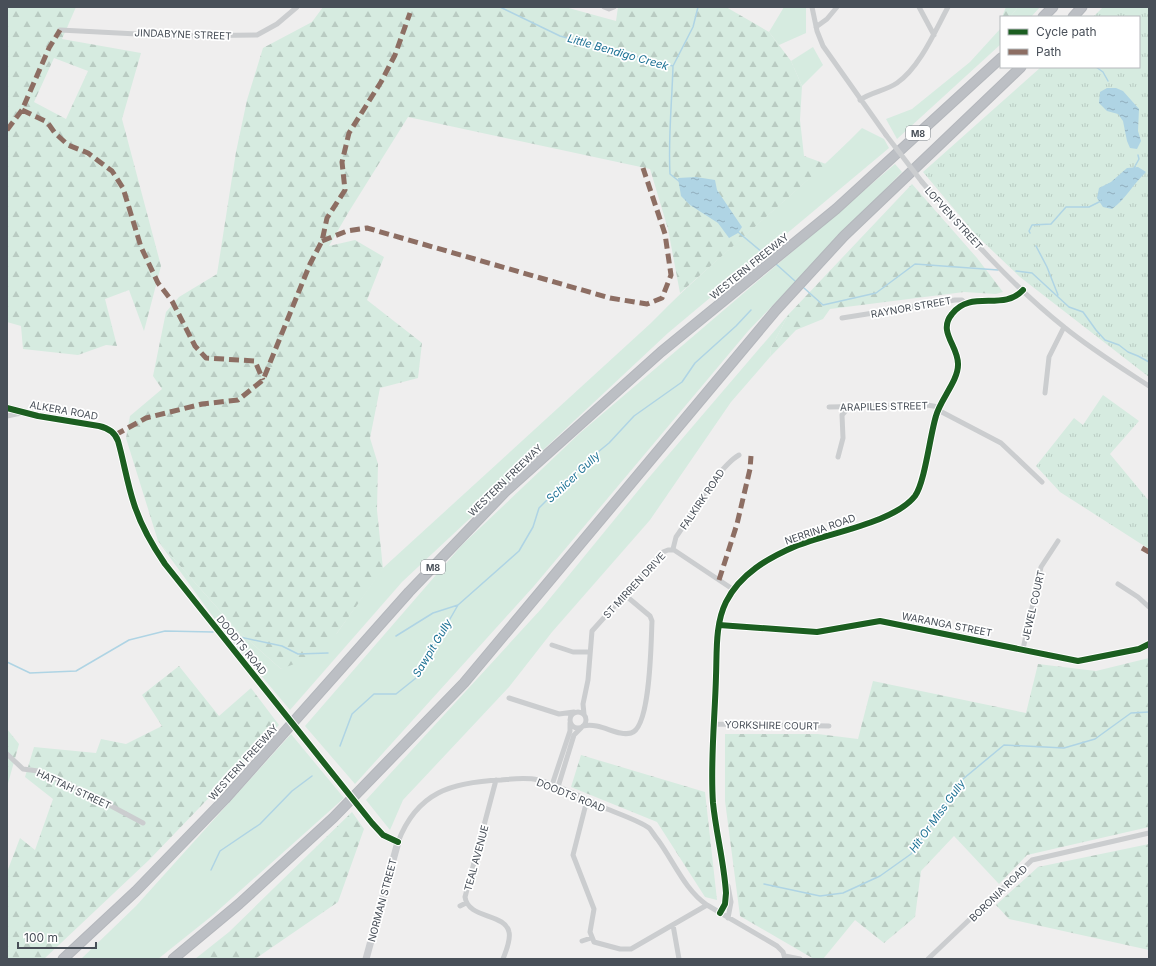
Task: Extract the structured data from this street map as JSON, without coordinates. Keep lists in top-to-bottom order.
{
  "streets": {
    "highway": ["M8", "WESTERN FREEWAY"],
    "street": [
      "JINDABYNE STREET",
      "LOFVEN STREET",
      "RAYNOR STREET",
      "ARAPILES STREET",
      "ALKERA ROAD",
      "FALKIRK ROAD",
      "NERRINA ROAD",
      "ST MIRREN DRIVE",
      "JEWEL COURT",
      "WARANGA STREET",
      "DOODTS ROAD",
      "YORKSHIRE COURT",
      "HATTAH STREET",
      "TEAL AVENUE",
      "BORONIA ROAD",
      "NORMAN STREET"
    ]
  },
  "crossings": [
    ["LOFVEN STREET", "RAYNOR STREET"],
    ["RAYNOR STREET", "NERRINA ROAD"],
    ["ARAPILES STREET", "NERRINA ROAD"],
    ["ALKERA ROAD", "DOODTS ROAD"],
    ["FALKIRK ROAD", "ST MIRREN DRIVE"],
    ["NERRINA ROAD", "ST MIRREN DRIVE"],
    ["NERRINA ROAD", "WARANGA STREET"],
    ["NERRINA ROAD", "DOODTS ROAD"],
    ["NERRINA ROAD", "YORKSHIRE COURT"],
    ["JEWEL COURT", "WARANGA STREET"],
    ["DOODTS ROAD", "TEAL AVENUE"],
    ["DOODTS ROAD", "NORMAN STREET"]
  ],
  "water": [
    "Little Bendigo Creek",
    "Schicer Gully",
    "Sawpit Gully",
    "Hit Or Miss Gully"
  ],
  "legend": ["Cycle path", "Path"],
  "scale_bar": "100 m"
}
